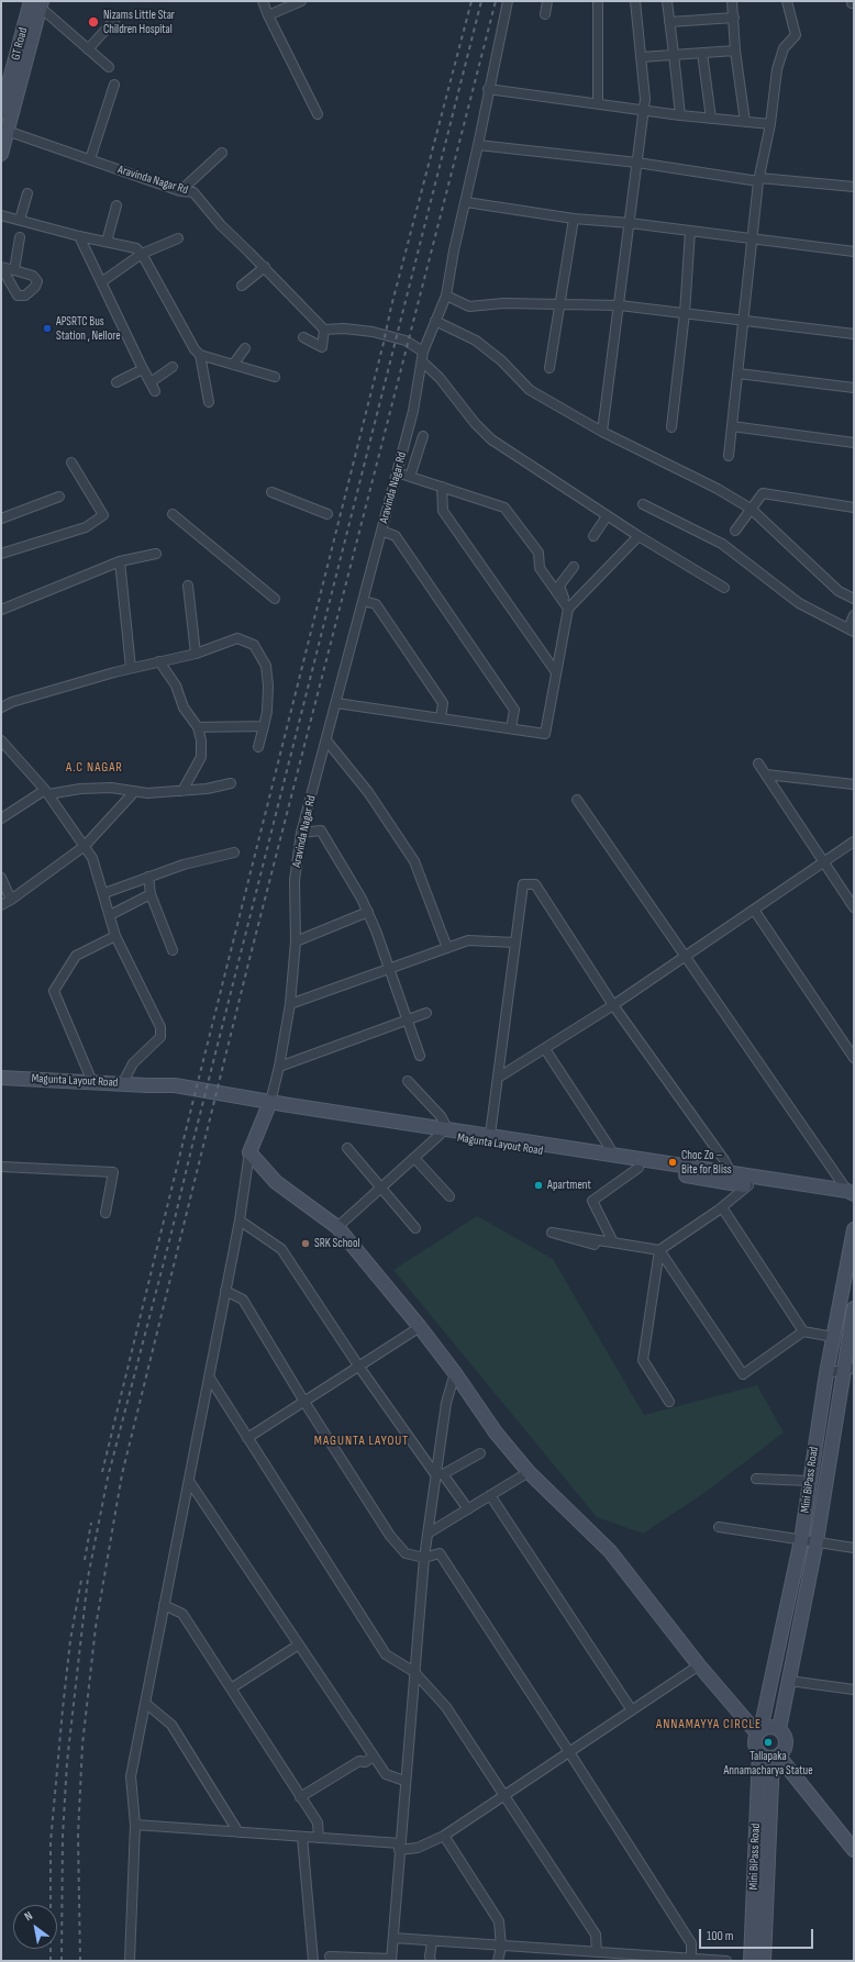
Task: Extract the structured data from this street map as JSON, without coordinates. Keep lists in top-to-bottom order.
{
  "streets": {
    "street": [
      "GT Road",
      "Aravinda Nagar Rd",
      "Magunta Layout Road",
      "Mini BiPass Road"
    ]
  },
  "crossings": [
    ["Aravinda Nagar Rd", "Magunta Layout Road"]
  ],
  "districts": ["A.C NAGAR", "MAGUNTA LAYOUT", "ANNAMAYYA CIRCLE"],
  "places": [
    "Nizams Little Star Children Hospital",
    "APSRTC Bus Station , Nellore",
    "Choc Zo – Bite for Bliss",
    "Apartment",
    "SRK School",
    "Tallapaka Annamacharya Statue"
  ],
  "scale_bar": "100 m",
  "north": "top left"
}
